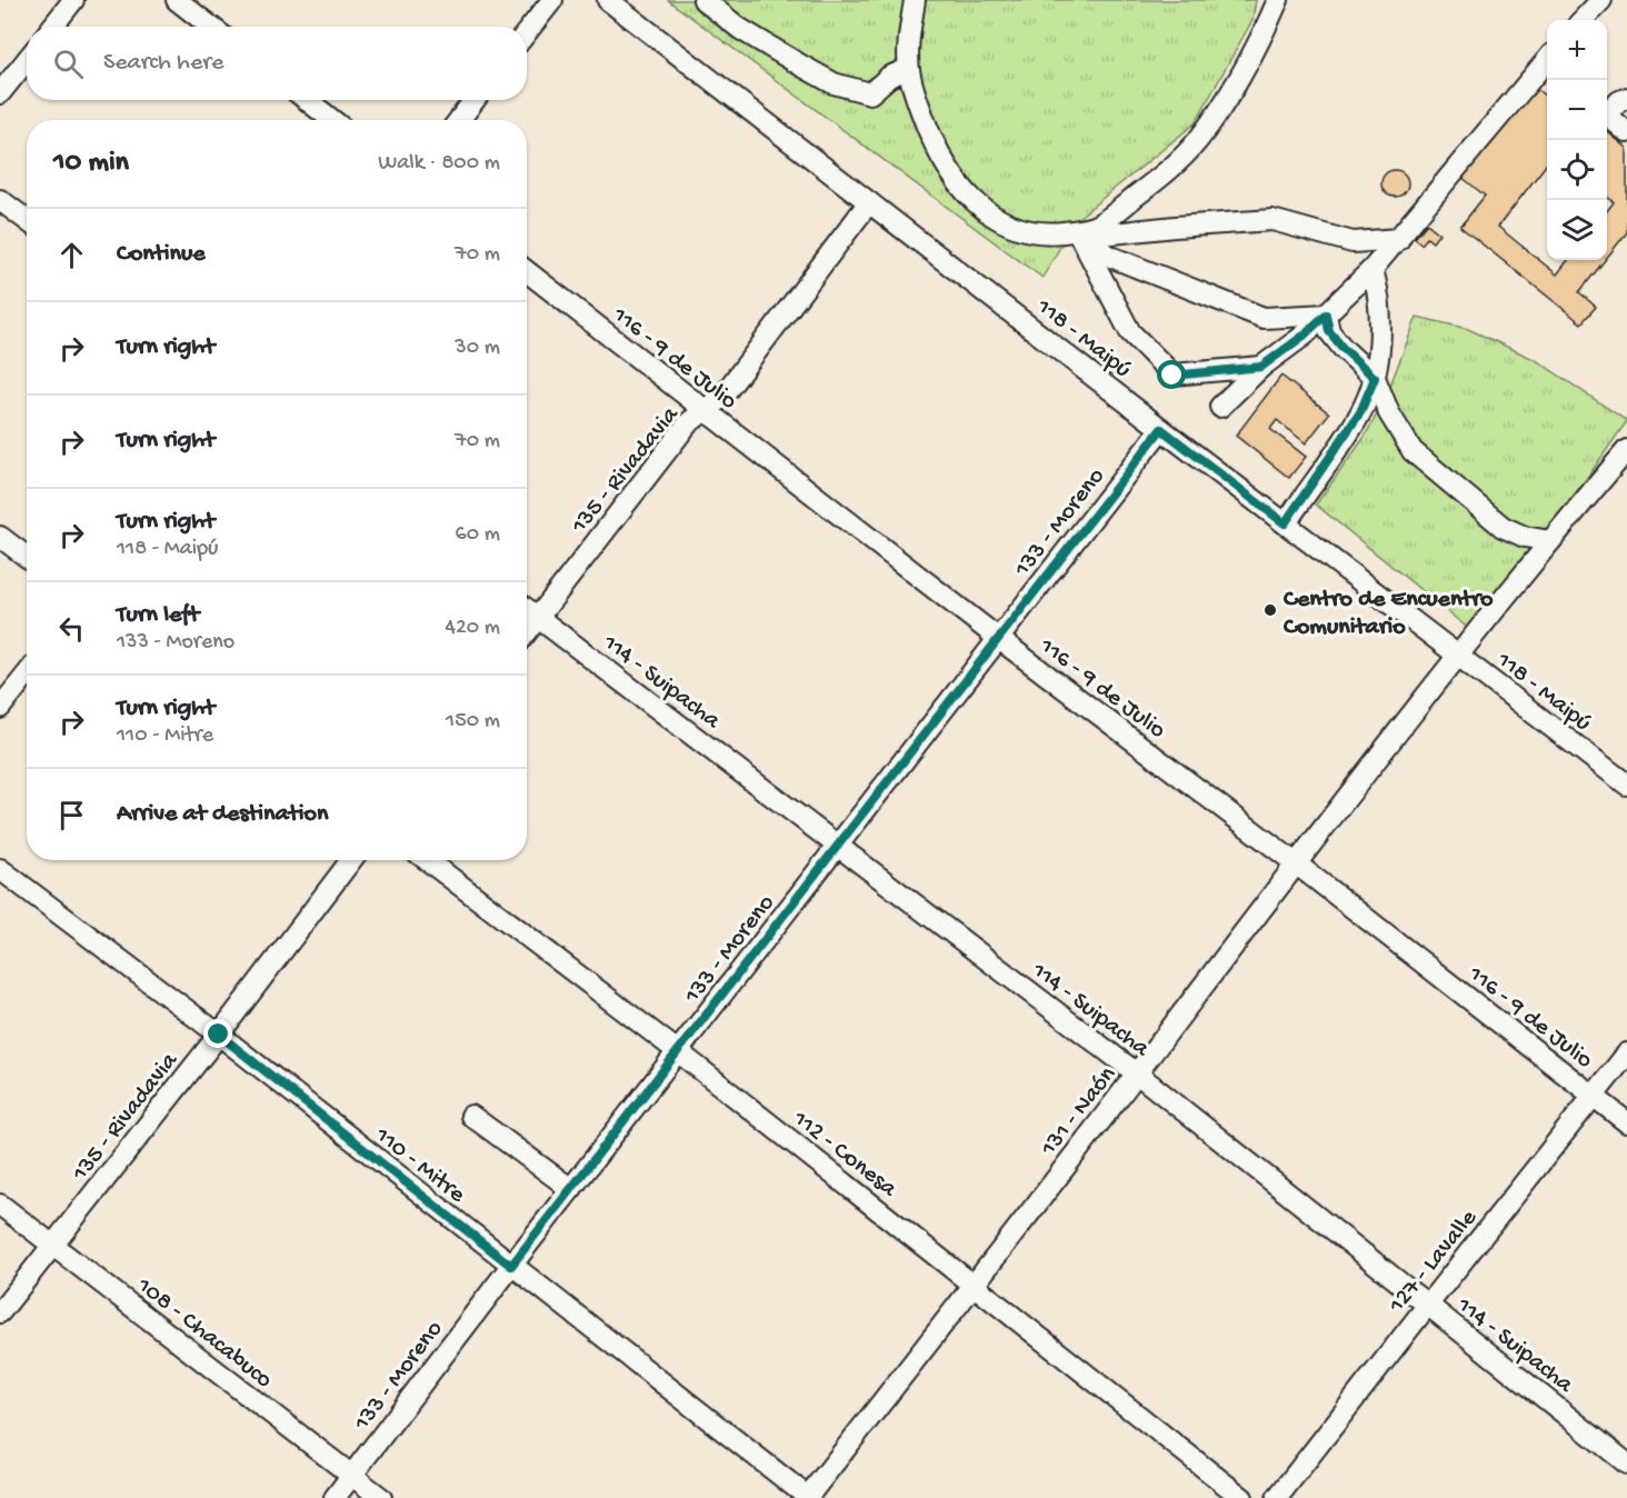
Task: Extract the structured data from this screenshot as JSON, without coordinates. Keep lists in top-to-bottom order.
{
  "streets": {
    "street": [
      "118 - Maipú",
      "116 - 9 de Julio",
      "135 - Rivadavia",
      "133 - Moreno",
      "114 - Suipacha",
      "131 - Naón",
      "112 - Conesa",
      "110 - Mitre",
      "127 - Lavalle",
      "108 - Chacabuco"
    ]
  },
  "crossings": [
    ["118 - Maipú", "135 - Rivadavia"],
    ["118 - Maipú", "133 - Moreno"],
    ["118 - Maipú", "131 - Naón"],
    ["116 - 9 de Julio", "135 - Rivadavia"],
    ["116 - 9 de Julio", "133 - Moreno"],
    ["116 - 9 de Julio", "131 - Naón"],
    ["116 - 9 de Julio", "127 - Lavalle"],
    ["135 - Rivadavia", "114 - Suipacha"],
    ["135 - Rivadavia", "110 - Mitre"],
    ["135 - Rivadavia", "108 - Chacabuco"],
    ["133 - Moreno", "114 - Suipacha"],
    ["133 - Moreno", "112 - Conesa"],
    ["133 - Moreno", "110 - Mitre"],
    ["133 - Moreno", "108 - Chacabuco"],
    ["114 - Suipacha", "131 - Naón"],
    ["114 - Suipacha", "127 - Lavalle"],
    ["131 - Naón", "112 - Conesa"],
    ["131 - Naón", "110 - Mitre"]
  ],
  "places": ["Centro de Encuentro Comunitario"],
  "page": {
    "map_buttons": ["+", "−"],
    "search": "Search here",
    "heading": ["10 min", "Walk · 800 m"],
    "list": [
      ["Continue", "70 m"],
      ["Turn right", "30 m"],
      ["Turn right", "70 m"],
      ["Turn right", "118 - Maipú", "60 m"],
      ["Turn left", "133 - Moreno", "420 m"],
      ["Turn right", "110 - Mitre", "150 m"],
      "Arrive at destination"
    ]
  }
}
